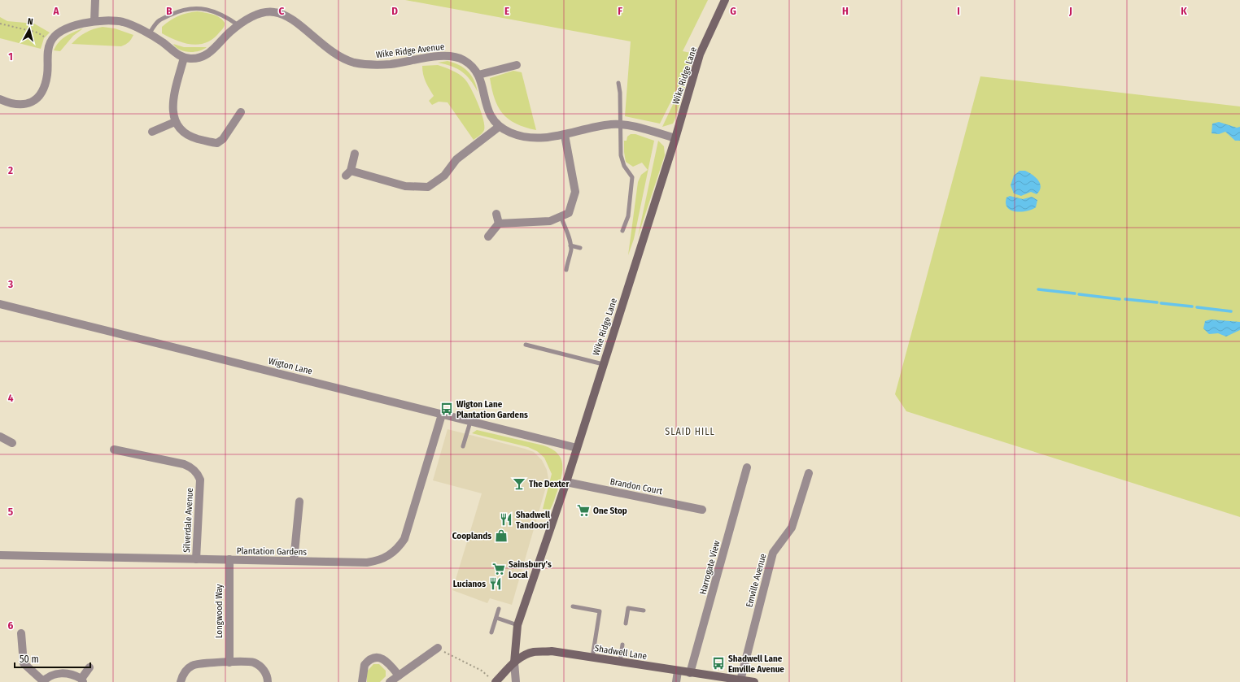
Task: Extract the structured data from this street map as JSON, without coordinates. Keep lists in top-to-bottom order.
{
  "streets": {
    "street": [
      "Wike Ridge Avenue",
      "Wike Ridge Lane",
      "Wigton Lane",
      "Brandon Court",
      "Silverdale Avenue",
      "Plantation Gardens",
      "Harrogate View",
      "Emville Avenue",
      "Longwood Way",
      "Shadwell Lane"
    ]
  },
  "crossings": [
    ["Wike Ridge Avenue", "Wike Ridge Lane"],
    ["Wike Ridge Lane", "Wigton Lane"],
    ["Wike Ridge Lane", "Brandon Court"],
    ["Wike Ridge Lane", "Shadwell Lane"],
    ["Wigton Lane", "Plantation Gardens"],
    ["Silverdale Avenue", "Plantation Gardens"],
    ["Plantation Gardens", "Longwood Way"],
    ["Harrogate View", "Shadwell Lane"],
    ["Emville Avenue", "Shadwell Lane"]
  ],
  "districts": ["SLAID HILL"],
  "places": {
    "bus stop": ["Wigton Lane Plantation Gardens", "Shadwell Lane Emville Avenue"],
    "bar": ["The Dexter"],
    "supermarket": ["One Stop", "Sainsbury's Local"],
    "restaurant": ["Shadwell Tandoori", "Lucianos"],
    "shop": ["Cooplands"]
  },
  "scale_bar": "50 m",
  "north": "top",
  "grid": {
    "columns": [
      "A",
      "B",
      "C",
      "D",
      "E",
      "F",
      "G",
      "H",
      "I",
      "J",
      "K"
    ],
    "rows": [
      "1",
      "2",
      "3",
      "4",
      "5",
      "6"
    ]
  }
}
